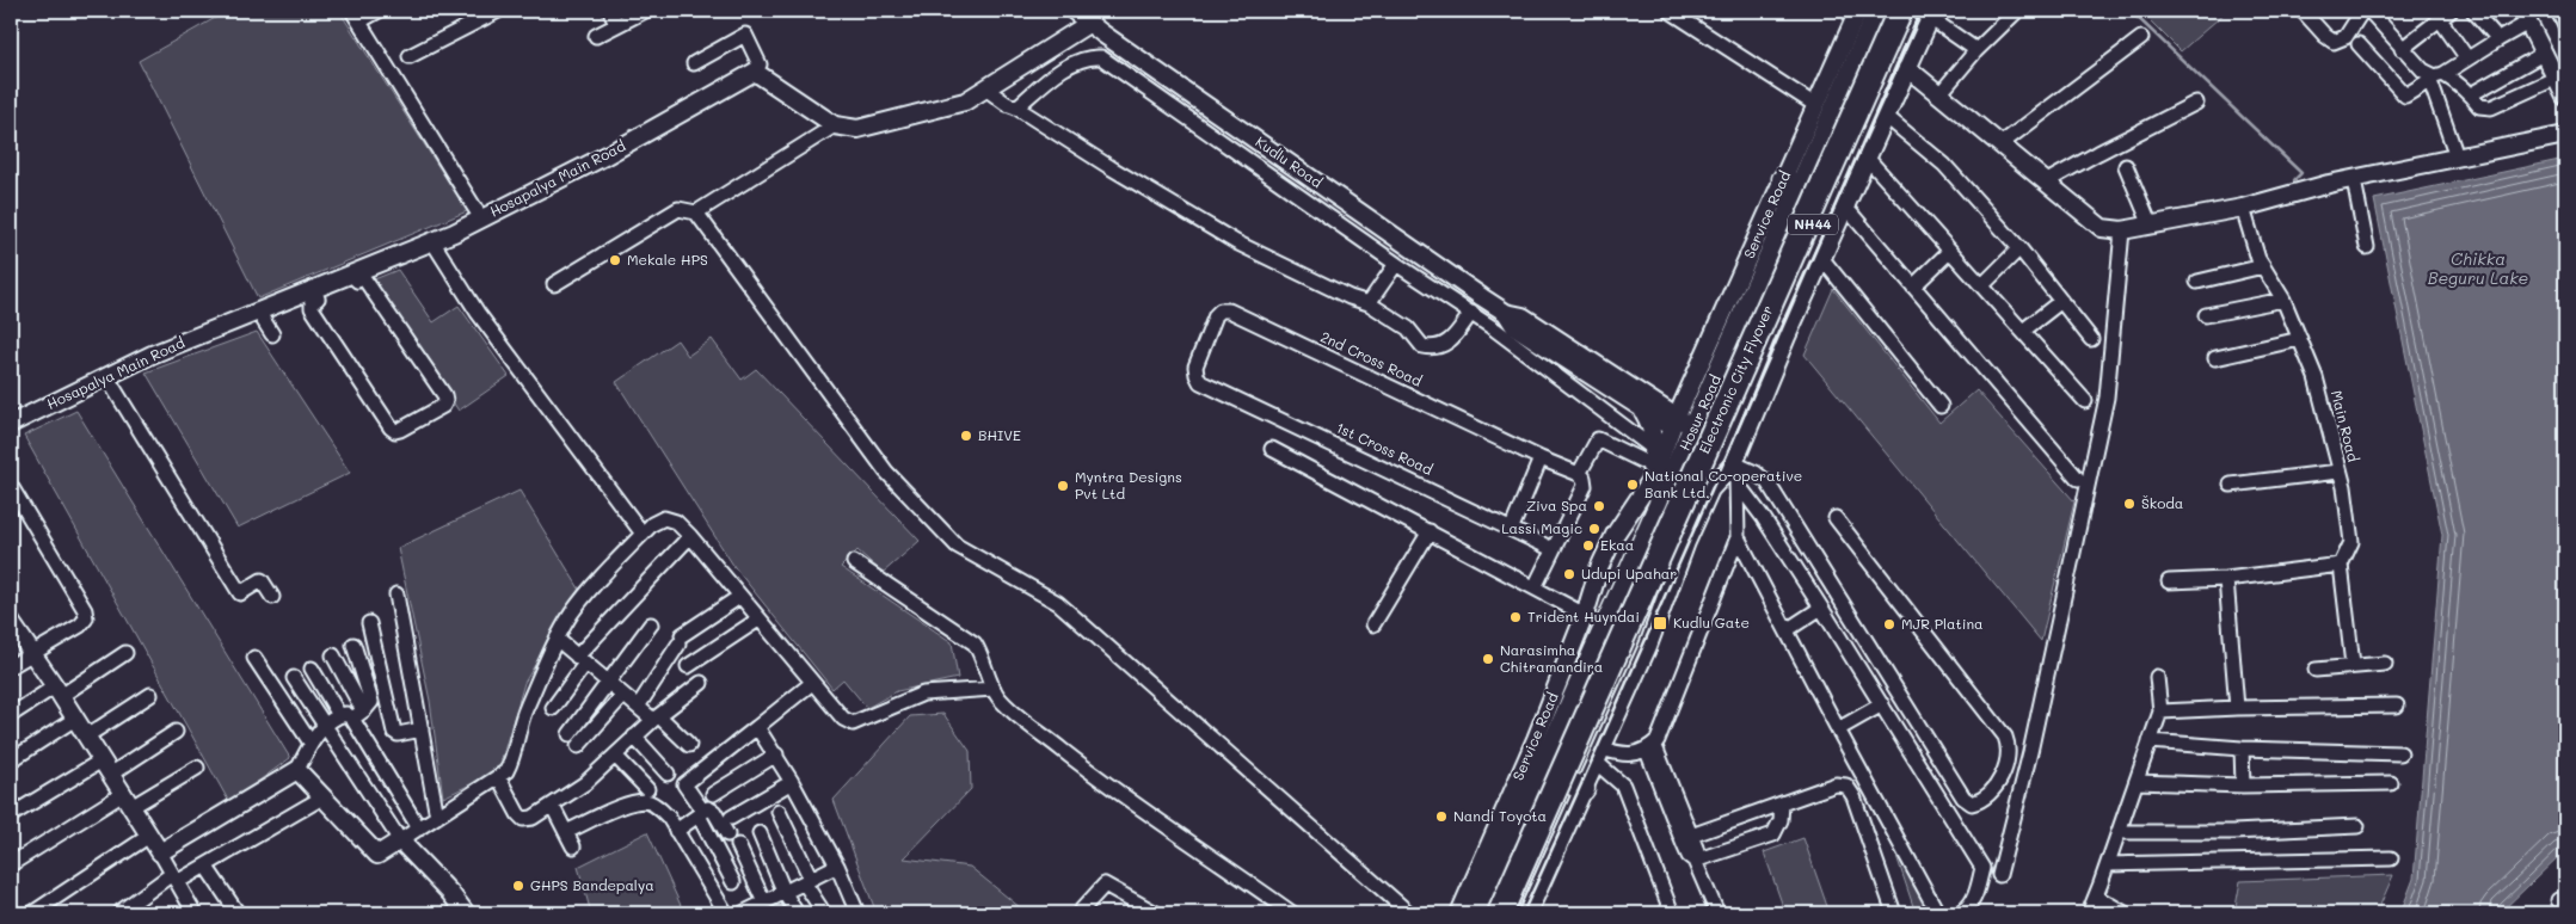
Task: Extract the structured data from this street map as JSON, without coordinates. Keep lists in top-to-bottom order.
{
  "streets": {
    "highway": ["NH44", "Electronic City Flyover", "Hosur Road"],
    "street": [
      "Kudlu Road",
      "Hosapalya Main Road",
      "Service Road",
      "2nd Cross Road",
      "Main Road",
      "1st Cross Road"
    ]
  },
  "crossings": [
    ["Kudlu Road", "Hosur Road"],
    ["Service Road", "Hosur Road"],
    ["2nd Cross Road", "1st Cross Road"]
  ],
  "water": ["Chikka Beguru Lake"],
  "places": {
    "other": [
      "Mekale HPS",
      "BHIVE",
      "National Co-operative Bank Ltd.",
      "Myntra Designs Pvt Ltd",
      "Škoda",
      "Ziva Spa",
      "Lassi Magic",
      "Ekaa",
      "Udupi Upahar",
      "Trident Huyndai",
      "MJR Platina",
      "Narasimha Chitramandira",
      "Nandi Toyota",
      "GHPS Bandepalya"
    ],
    "transit": ["Kudlu Gate"]
  }
}
